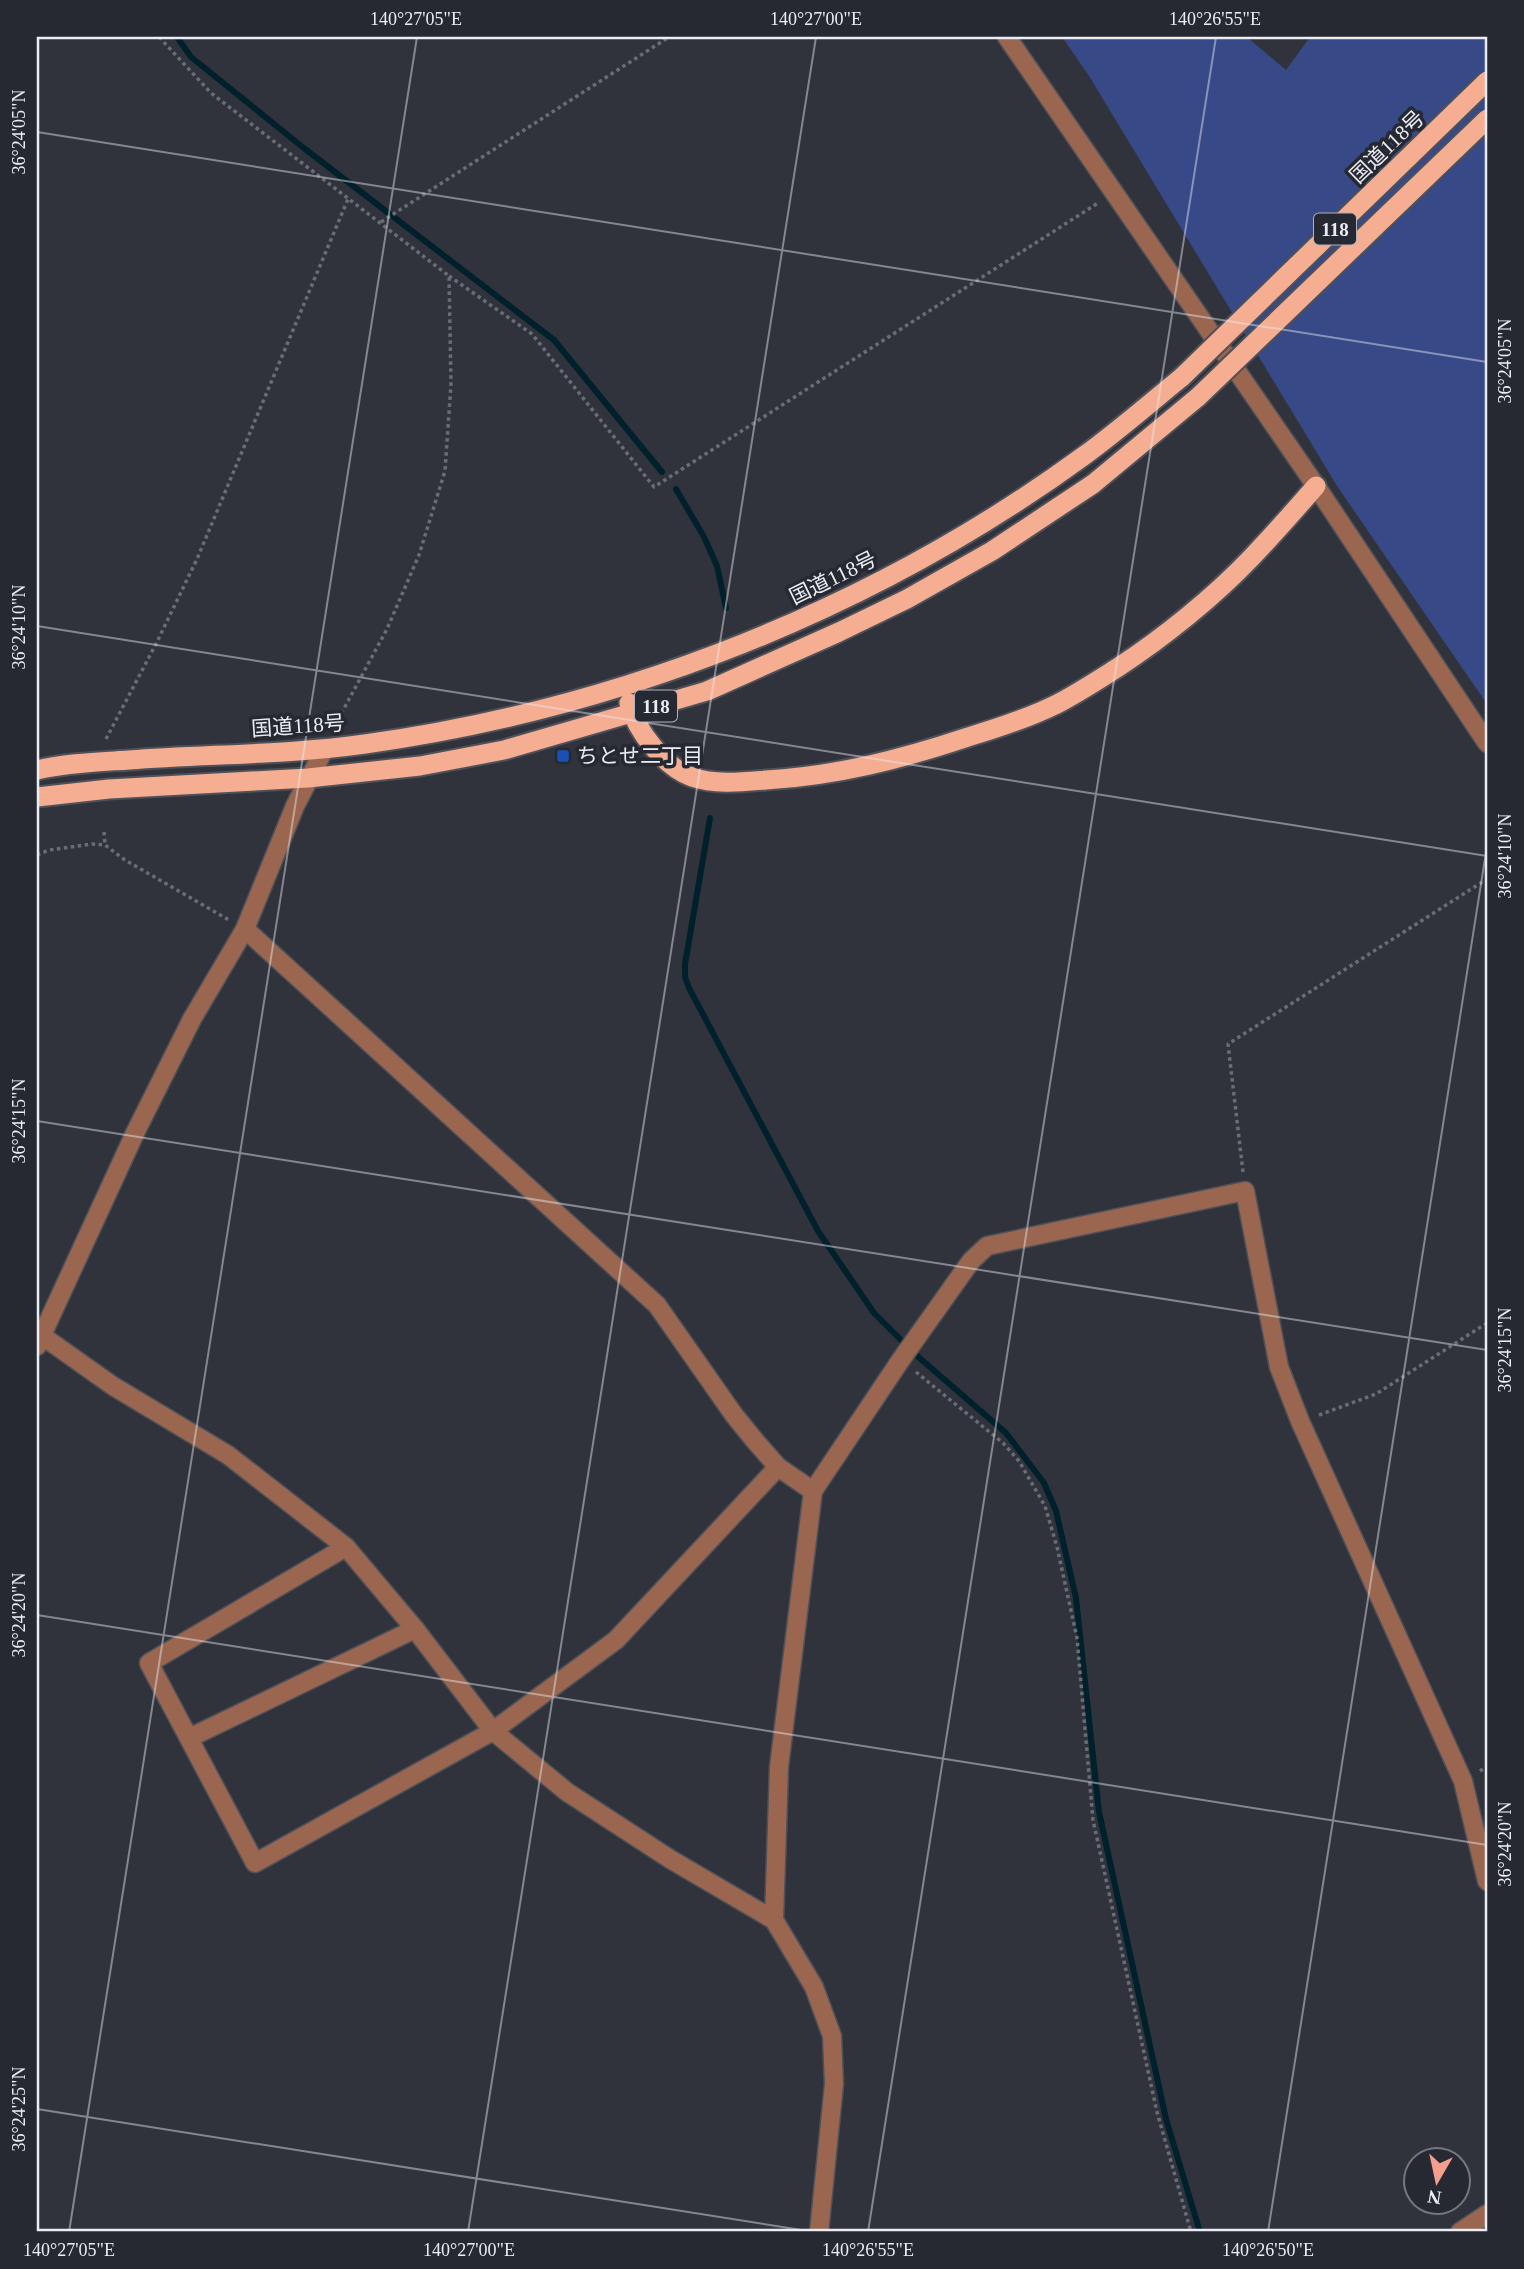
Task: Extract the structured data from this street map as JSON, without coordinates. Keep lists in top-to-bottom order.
{
  "streets": {
    "highway": ["国道118号", "118"]
  },
  "places": {
    "transit": ["ちとせ二丁目"]
  },
  "north": "bottom",
  "coordinates": [
    "140°27'05\"E",
    "140°27'00\"E",
    "140°26'55\"E",
    "36°24'05\"N",
    "36°24'10\"N",
    "36°24'15\"N",
    "36°24'20\"N",
    "36°24'25\"N",
    "140°26'50\"E"
  ]
}
